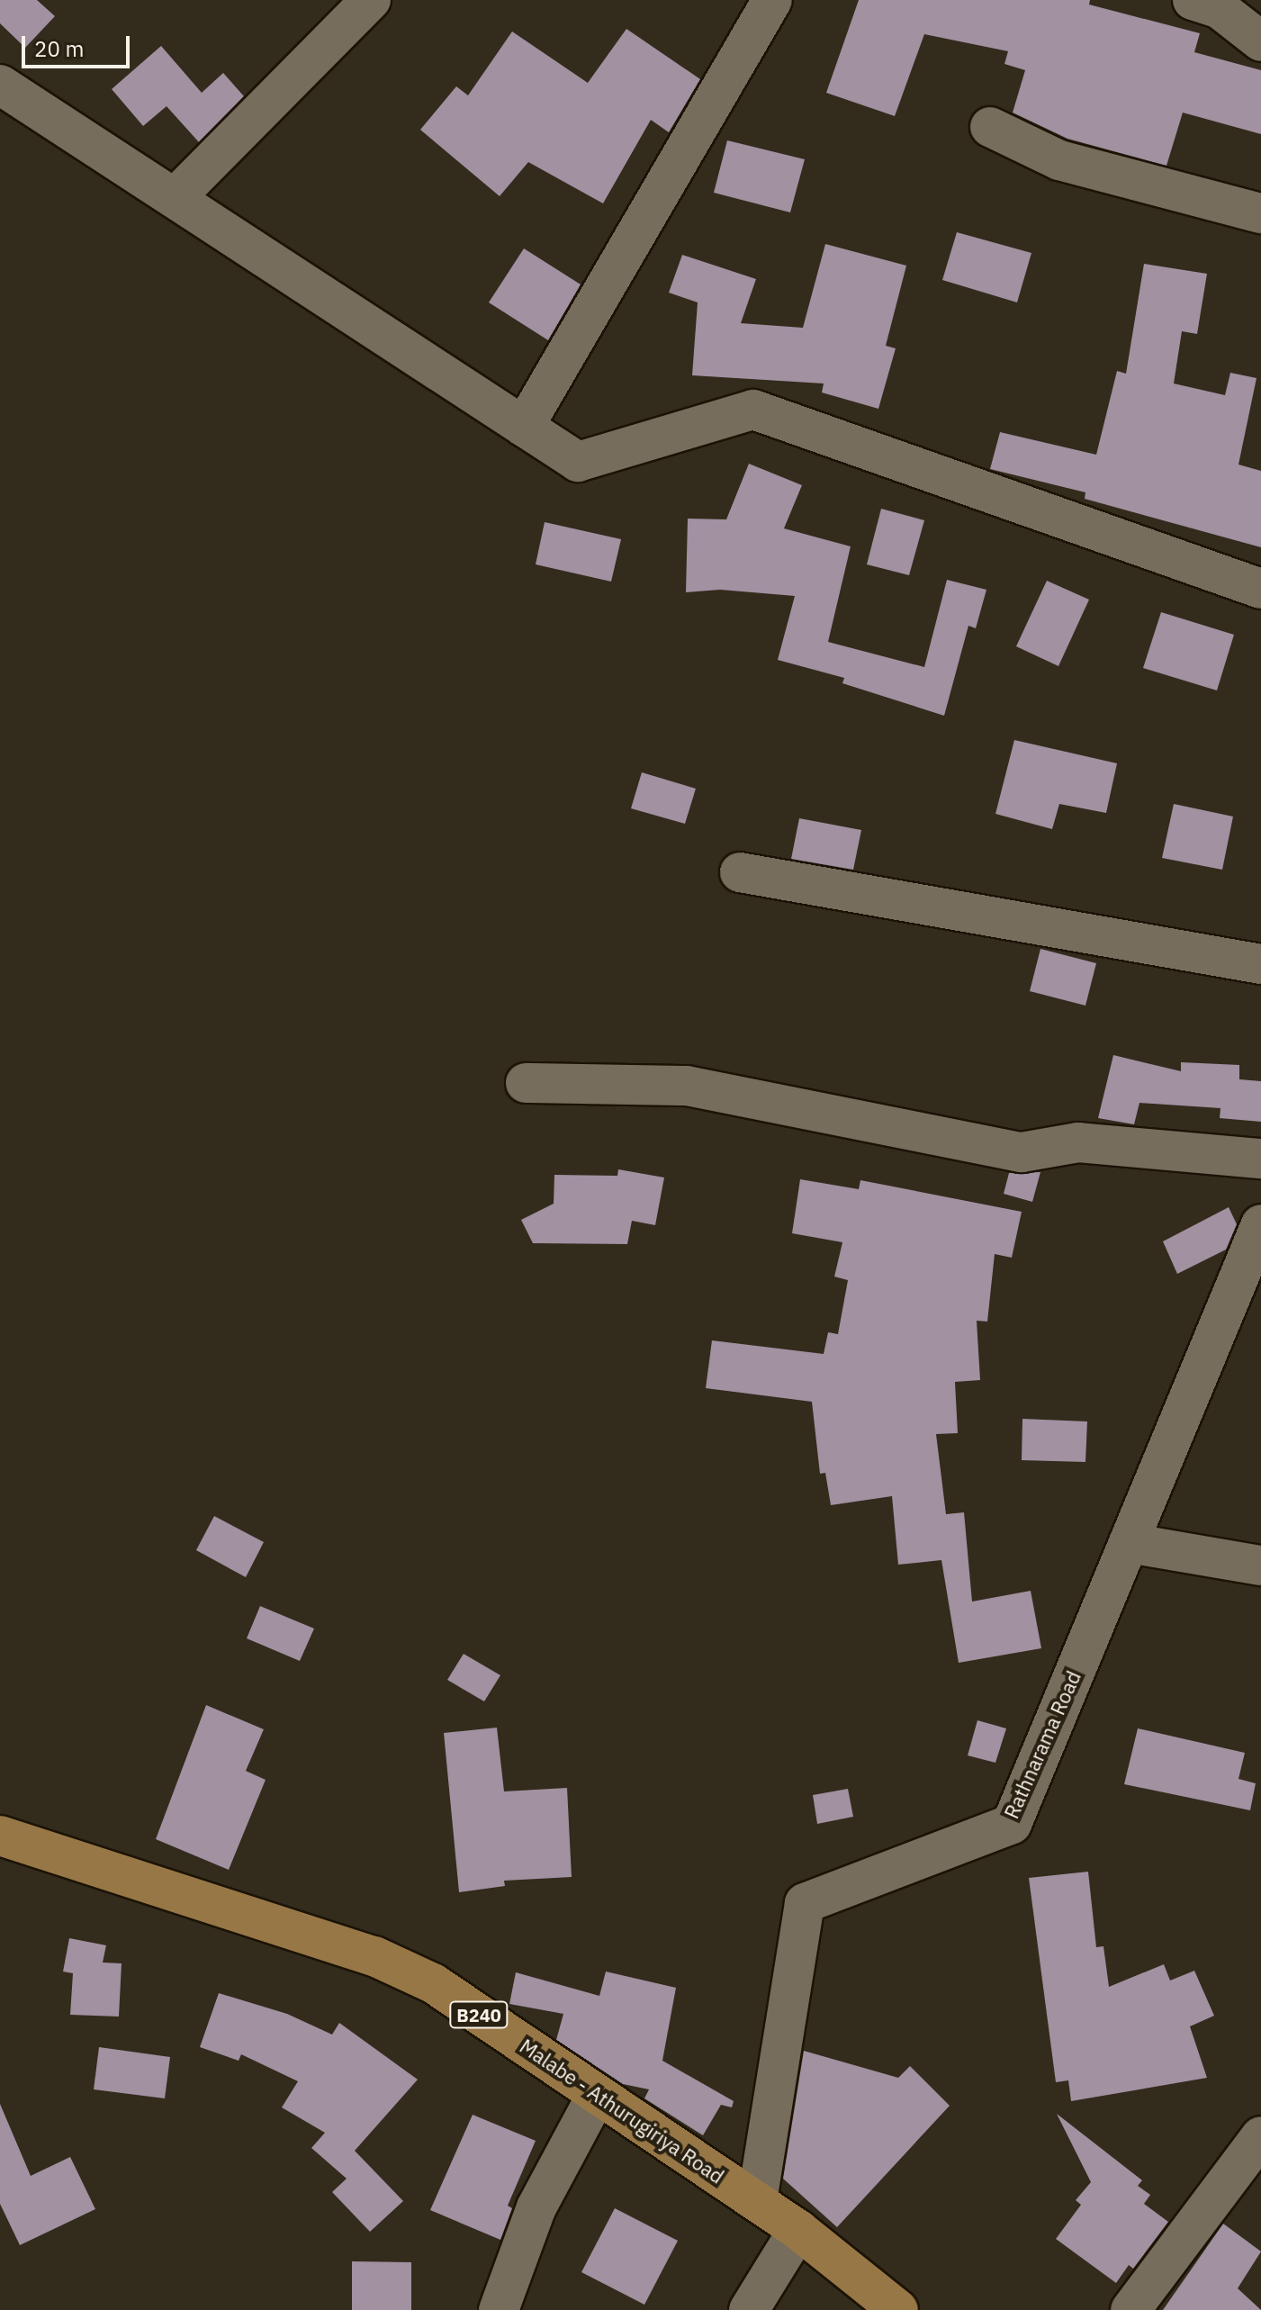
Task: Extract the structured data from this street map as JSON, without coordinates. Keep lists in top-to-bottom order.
{
  "streets": {
    "main road": ["B240", "Malabe - Athurugiriya Road"],
    "street": ["Rathnarama Road"]
  },
  "crossings": [
    ["Rathnarama Road", "Malabe - Athurugiriya Road"]
  ],
  "scale_bar": "20 m"
}
